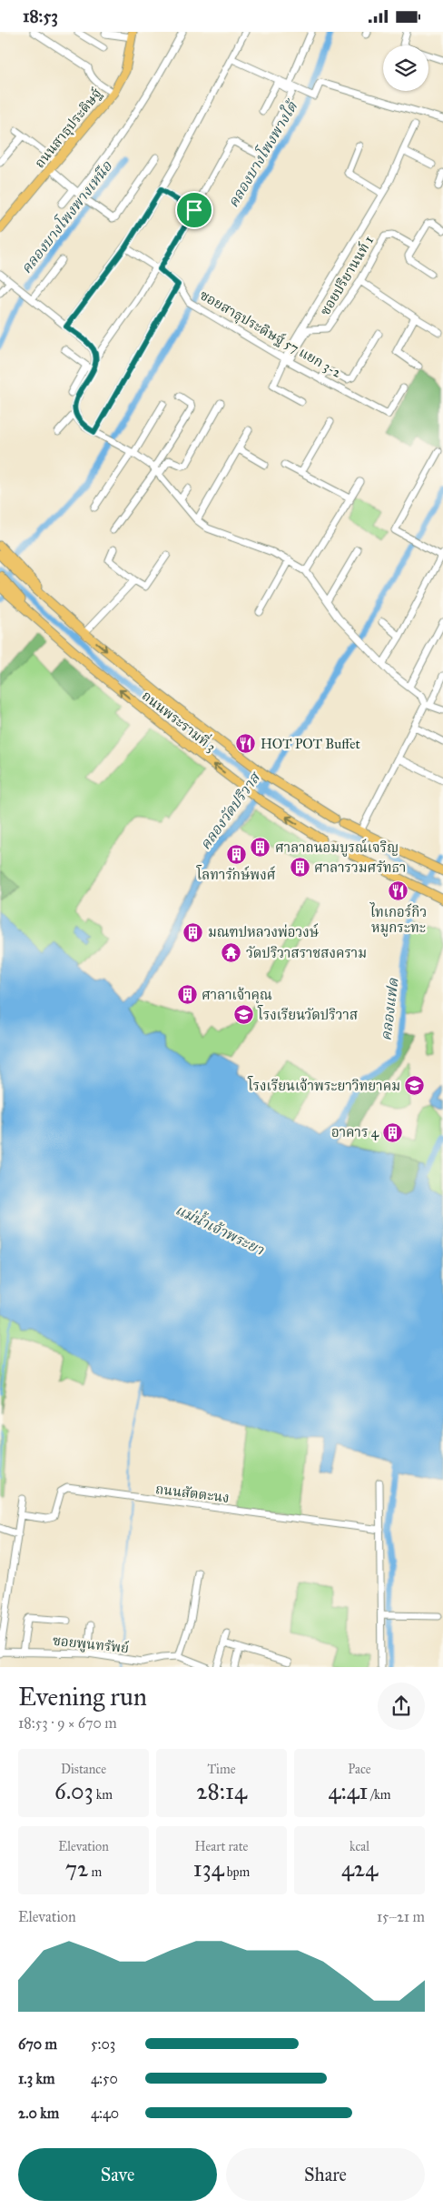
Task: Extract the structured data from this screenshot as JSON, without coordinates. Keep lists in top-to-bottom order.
{
  "streets": {
    "main road": ["ถนนสาธุประดิษฐ์", "ถนนพระรามที่ 3"],
    "street": [
      "ซอยปริยานนท์ 1",
      "ซอยสาธุประดิษฐ์ 57 แยก 3-2",
      "ถนนสัตตะนง",
      "ซอยพูนทรัพย์"
    ]
  },
  "crossings": [
    ["ซอยปริยานนท์ 1", "ซอยสาธุประดิษฐ์ 57 แยก 3-2"]
  ],
  "water": [
    "คลองบางโพงพางใต้",
    "คลองบางโพงพางเหนือ",
    "คลองวัดปริวาส",
    "คลองแฟด",
    "แม่น้ำเจ้าพระยา"
  ],
  "places": {
    "restaurant": ["HOT POT Buffet", "ไทเกอร์กิว หมูกระทะ"],
    "building": [
      "ศาลาถนอมบูรณ์เจริญ",
      "โลทารักษ์พงศ์",
      "ศาลารวมศรัทธา",
      "มณฑปหลวงพ่อวงษ์",
      "ศาลาเจ้าคุณ",
      "อาคาร 4"
    ],
    "temple": ["วัดปริวาสราชสงคราม"],
    "school or university": ["โรงเรียนวัดปริวาส", "โรงเรียนเจ้าพระยาวิทยาคม"]
  },
  "page": {
    "status": "18:53",
    "heading": ["Evening run", "18:53 · 9 × 670 m"],
    "stats": [
      ["Distance", "6.03 km"],
      ["Time", "28:14"],
      ["Pace", "4:41 /km"],
      ["Elevation", "72 m"],
      ["Heart rate", "134 bpm"],
      ["kcal", "424"]
    ],
    "chart": ["Elevation", "15–21 m"],
    "list": [
      {
        "name": "670 m",
        "note": "5:03"
      },
      {
        "name": "1.3 km",
        "note": "4:50"
      },
      {
        "name": "2.0 km",
        "note": "4:40"
      }
    ],
    "buttons": ["Save", "Share"]
  }
}
